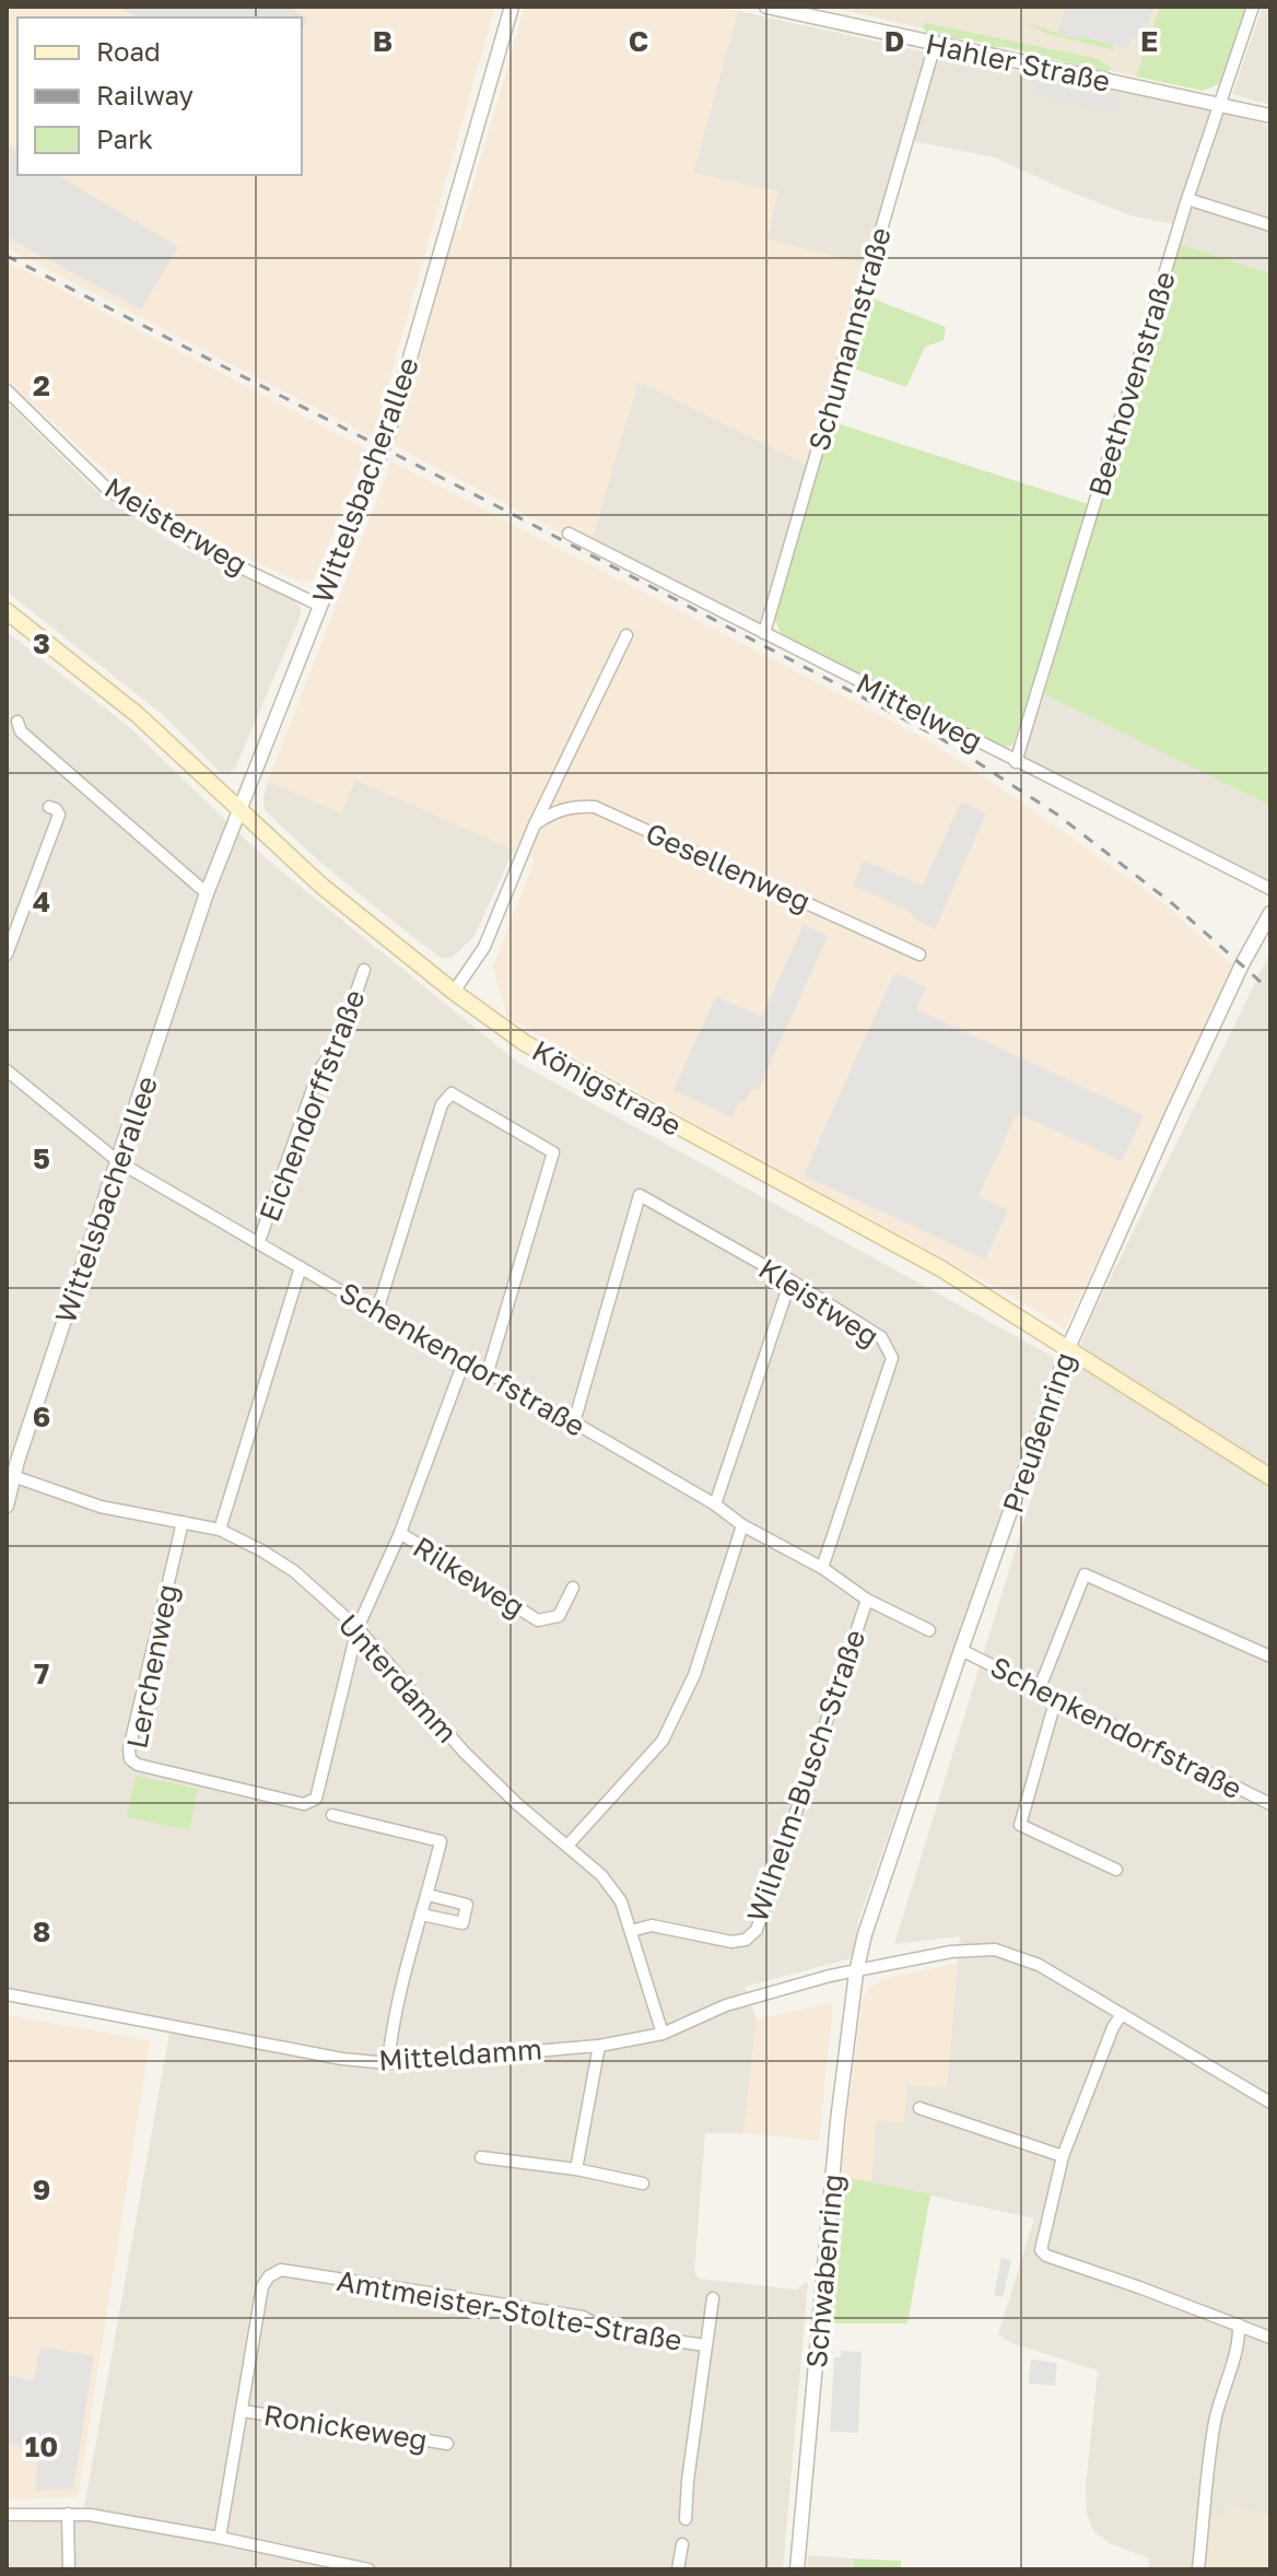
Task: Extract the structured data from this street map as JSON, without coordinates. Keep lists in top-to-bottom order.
{
  "streets": {
    "main road": ["Königstraße"],
    "street": [
      "Hahler Straße",
      "Schumannstraße",
      "Beethovenstraße",
      "Wittelsbacherallee",
      "Meisterweg",
      "Mittelweg",
      "Gesellenweg",
      "Eichendorffstraße",
      "Kleistweg",
      "Schenkendorfstraße",
      "Preußenring",
      "Rilkeweg",
      "Lerchenweg",
      "Unterdamm",
      "Wilhelm-Busch-Straße",
      "Mitteldamm",
      "Schwabenring",
      "Amtmeister-Stolte-Straße",
      "Ronickeweg"
    ]
  },
  "crossings": [
    ["Hahler Straße", "Schumannstraße"],
    ["Hahler Straße", "Beethovenstraße"],
    ["Schumannstraße", "Mittelweg"],
    ["Beethovenstraße", "Mittelweg"],
    ["Wittelsbacherallee", "Meisterweg"],
    ["Wittelsbacherallee", "Königstraße"],
    ["Wittelsbacherallee", "Schenkendorfstraße"],
    ["Wittelsbacherallee", "Unterdamm"],
    ["Königstraße", "Preußenring"],
    ["Eichendorffstraße", "Schenkendorfstraße"],
    ["Kleistweg", "Schenkendorfstraße"],
    ["Schenkendorfstraße", "Preußenring"],
    ["Schenkendorfstraße", "Rilkeweg"],
    ["Schenkendorfstraße", "Wilhelm-Busch-Straße"],
    ["Preußenring", "Mitteldamm"],
    ["Preußenring", "Schwabenring"],
    ["Rilkeweg", "Lerchenweg"],
    ["Rilkeweg", "Unterdamm"],
    ["Lerchenweg", "Unterdamm"],
    ["Unterdamm", "Wilhelm-Busch-Straße"],
    ["Unterdamm", "Mitteldamm"],
    ["Mitteldamm", "Schwabenring"],
    ["Amtmeister-Stolte-Straße", "Ronickeweg"]
  ],
  "legend": ["Road", "Railway", "Park"],
  "grid": {
    "columns": [
      "B",
      "C",
      "D",
      "E"
    ],
    "rows": [
      "2",
      "3",
      "4",
      "5",
      "6",
      "7",
      "8",
      "9",
      "10"
    ]
  }
}
